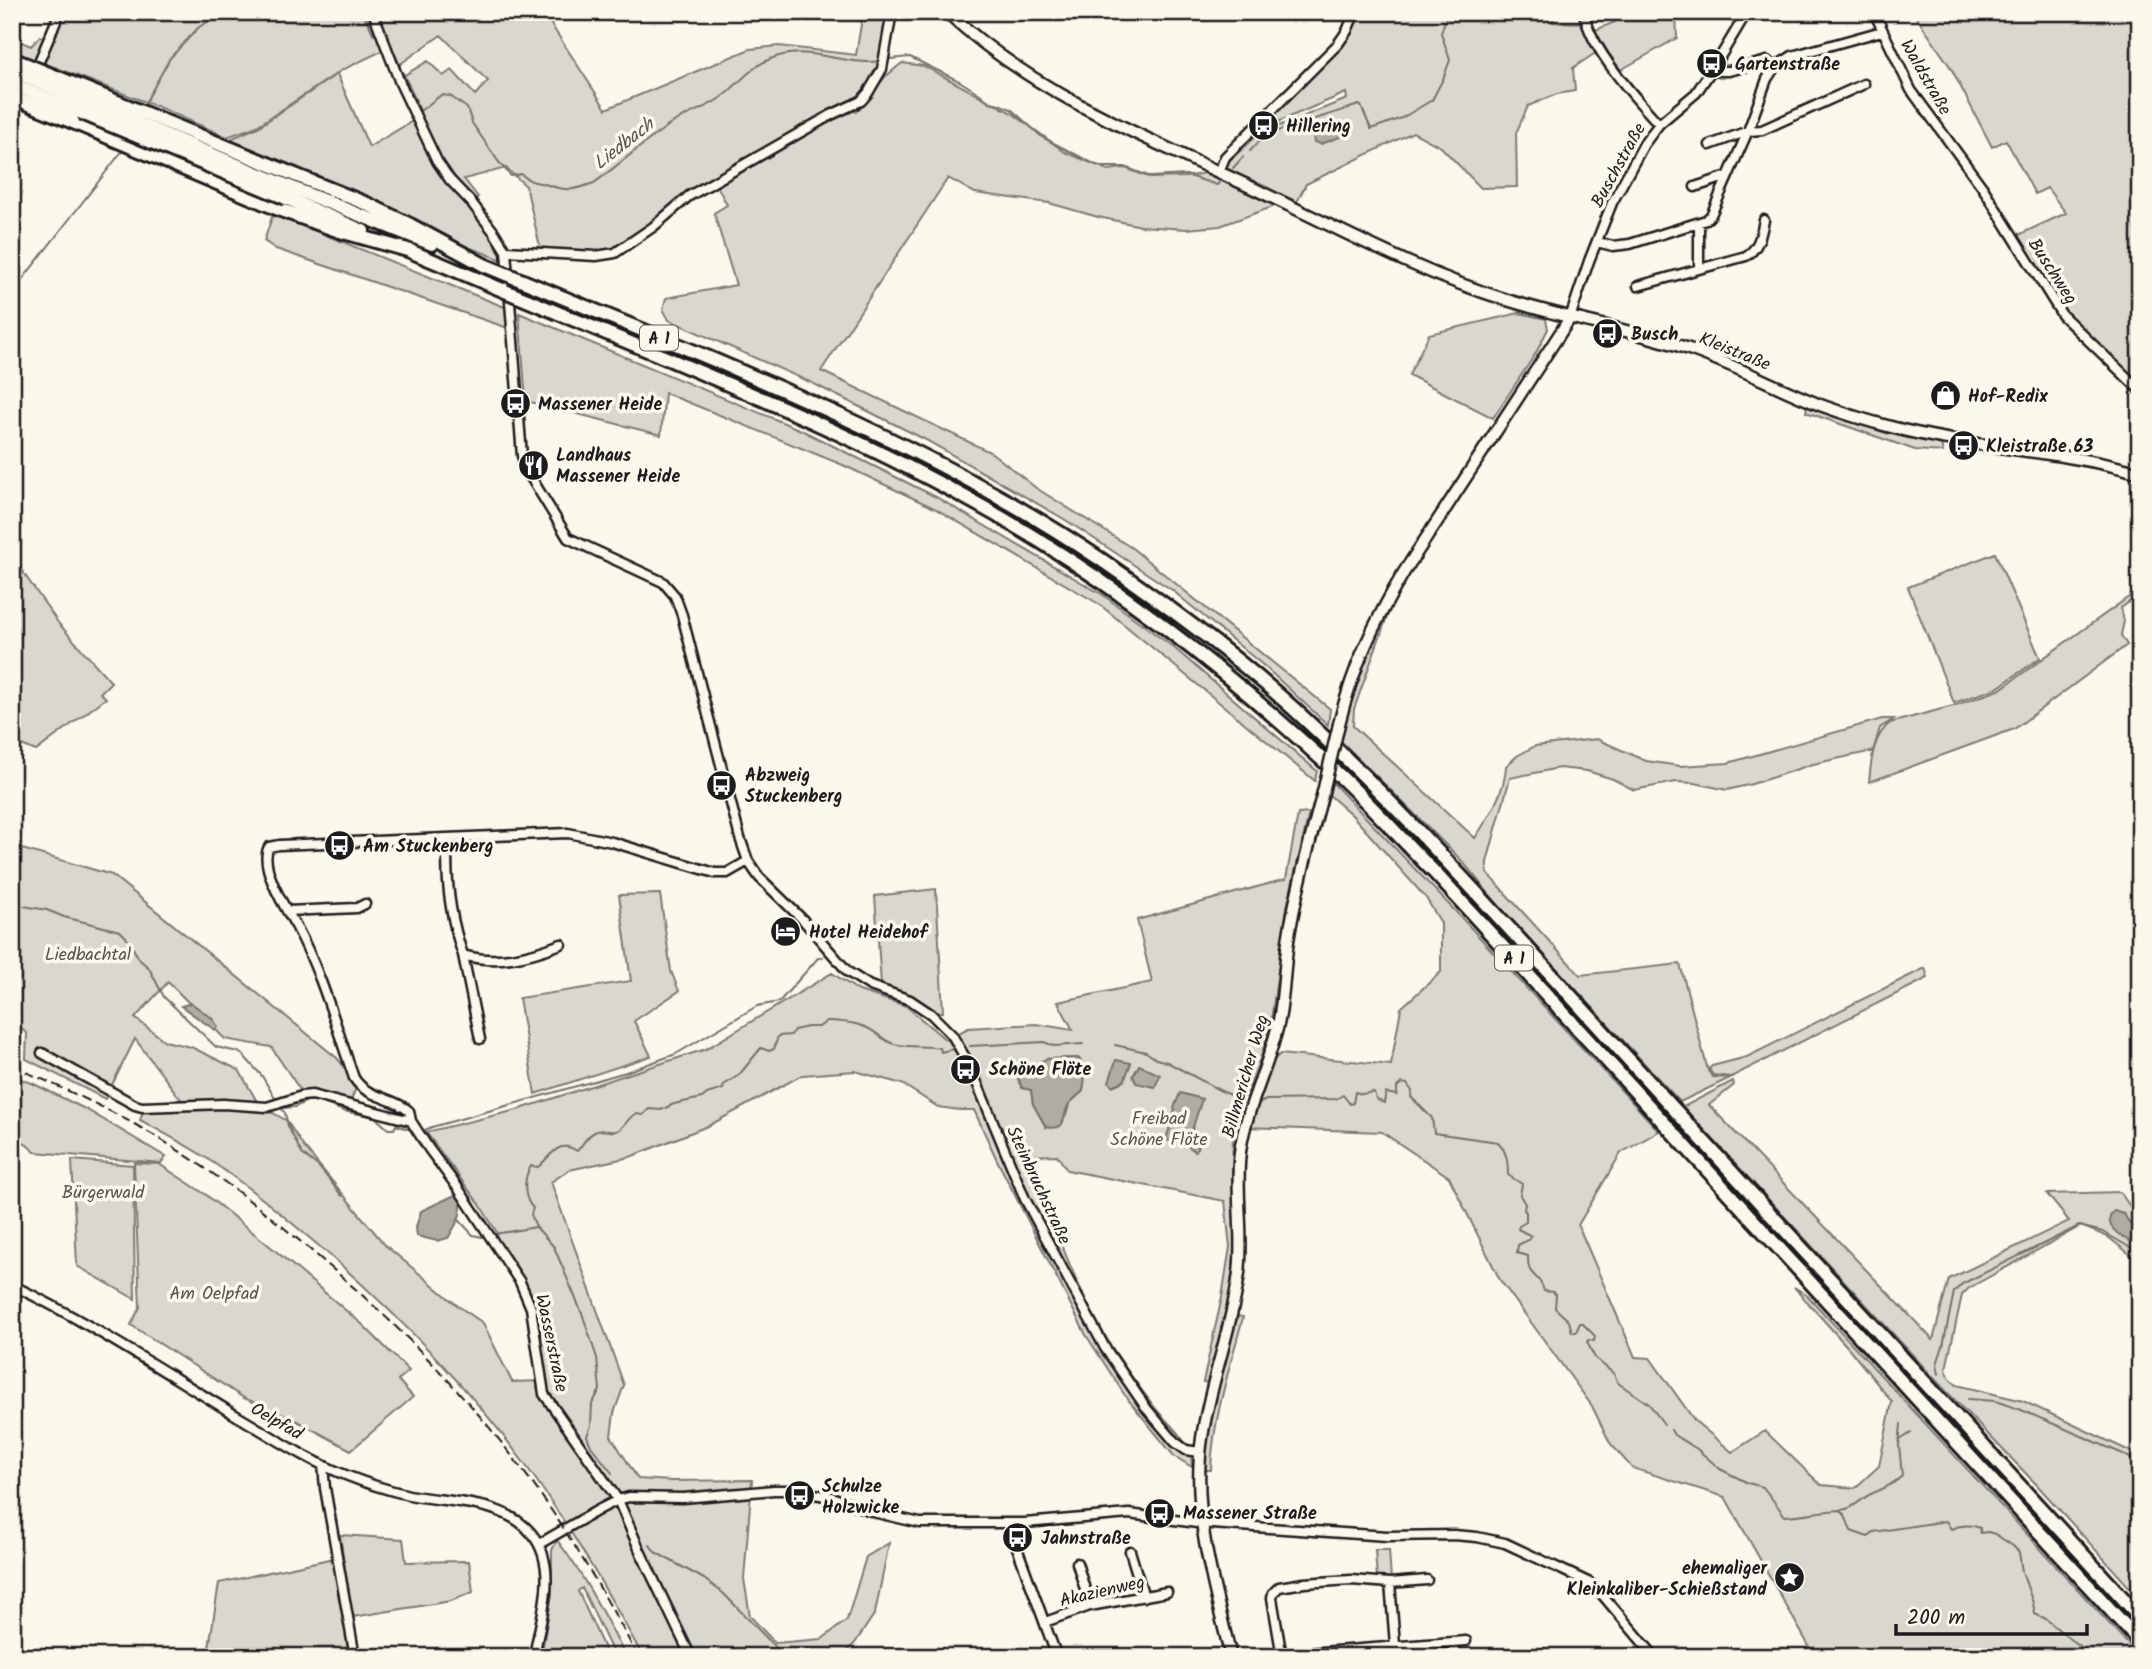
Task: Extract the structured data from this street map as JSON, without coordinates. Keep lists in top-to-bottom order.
{
  "streets": {
    "highway": ["A 1"],
    "main road": ["Kleistraße", "Billmericher Weg"],
    "street": [
      "Waldstraße",
      "Buschstraße",
      "Buschweg",
      "Steinbruchstraße",
      "Wasserstraße",
      "Oelpfad",
      "Akazienweg"
    ]
  },
  "crossings": [
    ["Waldstraße", "Buschweg"],
    ["Buschstraße", "Kleistraße"],
    ["Buschstraße", "Billmericher Weg"],
    ["Kleistraße", "Billmericher Weg"],
    ["Billmericher Weg", "Steinbruchstraße"]
  ],
  "water": ["Liedbach"],
  "parks": [
    "Liedbachtal",
    "Freibad Schöne Flöte",
    "Bürgerwald",
    "Am Oelpfad"
  ],
  "places": {
    "bus stop": [
      "Gartenstraße",
      "Hillering",
      "Busch",
      "Massener Heide",
      "Kleistraße 63",
      "Abzweig Stuckenberg",
      "Am Stuckenberg",
      "Schöne Flöte",
      "Schulze Holzwicke",
      "Massener Straße",
      "Jahnstraße"
    ],
    "shop": ["Hof-Redix"],
    "restaurant": ["Landhaus Massener Heide"],
    "hotel": ["Hotel Heidehof"],
    "place": ["ehemaliger Kleinkaliber-Schießstand"]
  },
  "scale_bar": "200 m"
}
